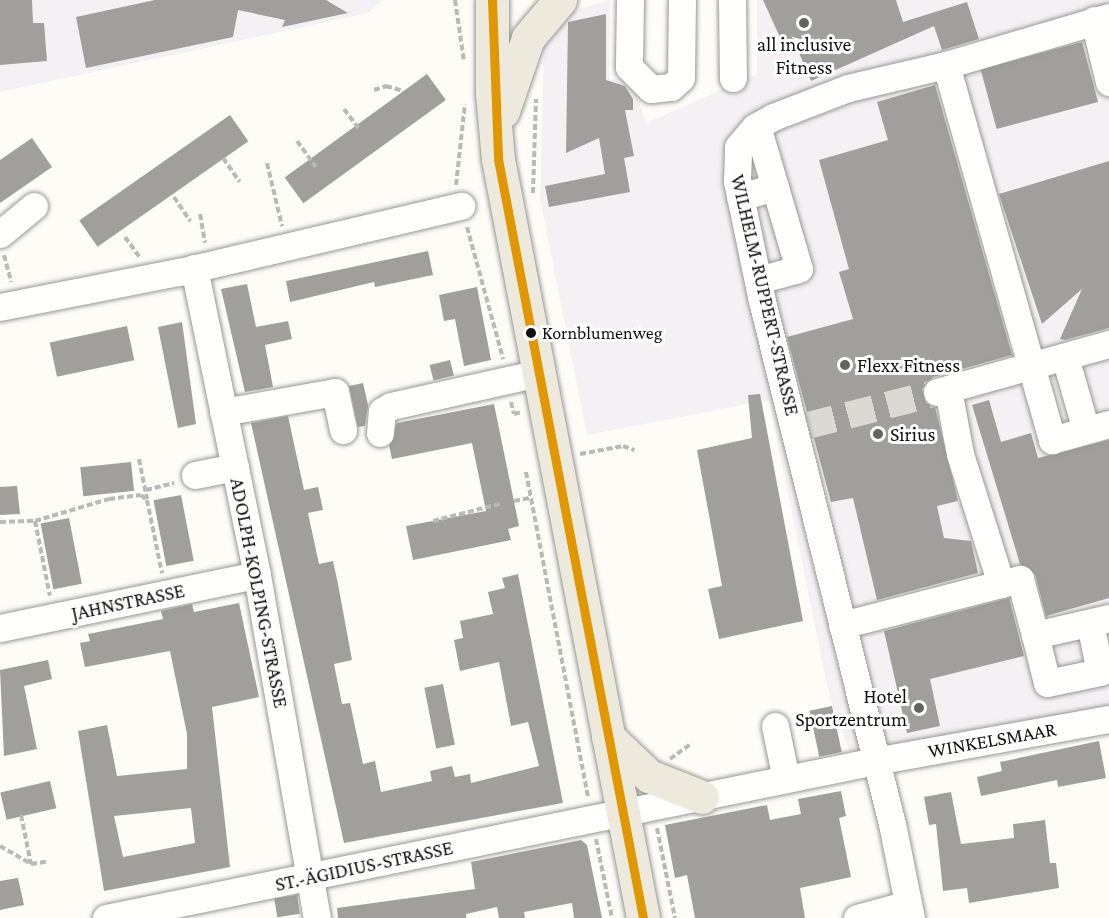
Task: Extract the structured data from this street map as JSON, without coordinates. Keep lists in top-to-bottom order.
{
  "streets": {
    "street": [
      "WILHELM-RUPPERT-STRASSE",
      "ADOLPH-KOLPING-STRASSE",
      "JAHNSTRASSE",
      "WINKELSMAAR",
      "ST.-ÄGIDIUS-STRASSE"
    ]
  },
  "crossings": [
    ["WILHELM-RUPPERT-STRASSE", "WINKELSMAAR"],
    ["ADOLPH-KOLPING-STRASSE", "JAHNSTRASSE"],
    ["ADOLPH-KOLPING-STRASSE", "ST.-ÄGIDIUS-STRASSE"]
  ],
  "places": [
    "all inclusive Fitness",
    "Kornblumenweg",
    "Flexx Fitness",
    "Sirius",
    "Hotel Sportzentrum"
  ]
}
